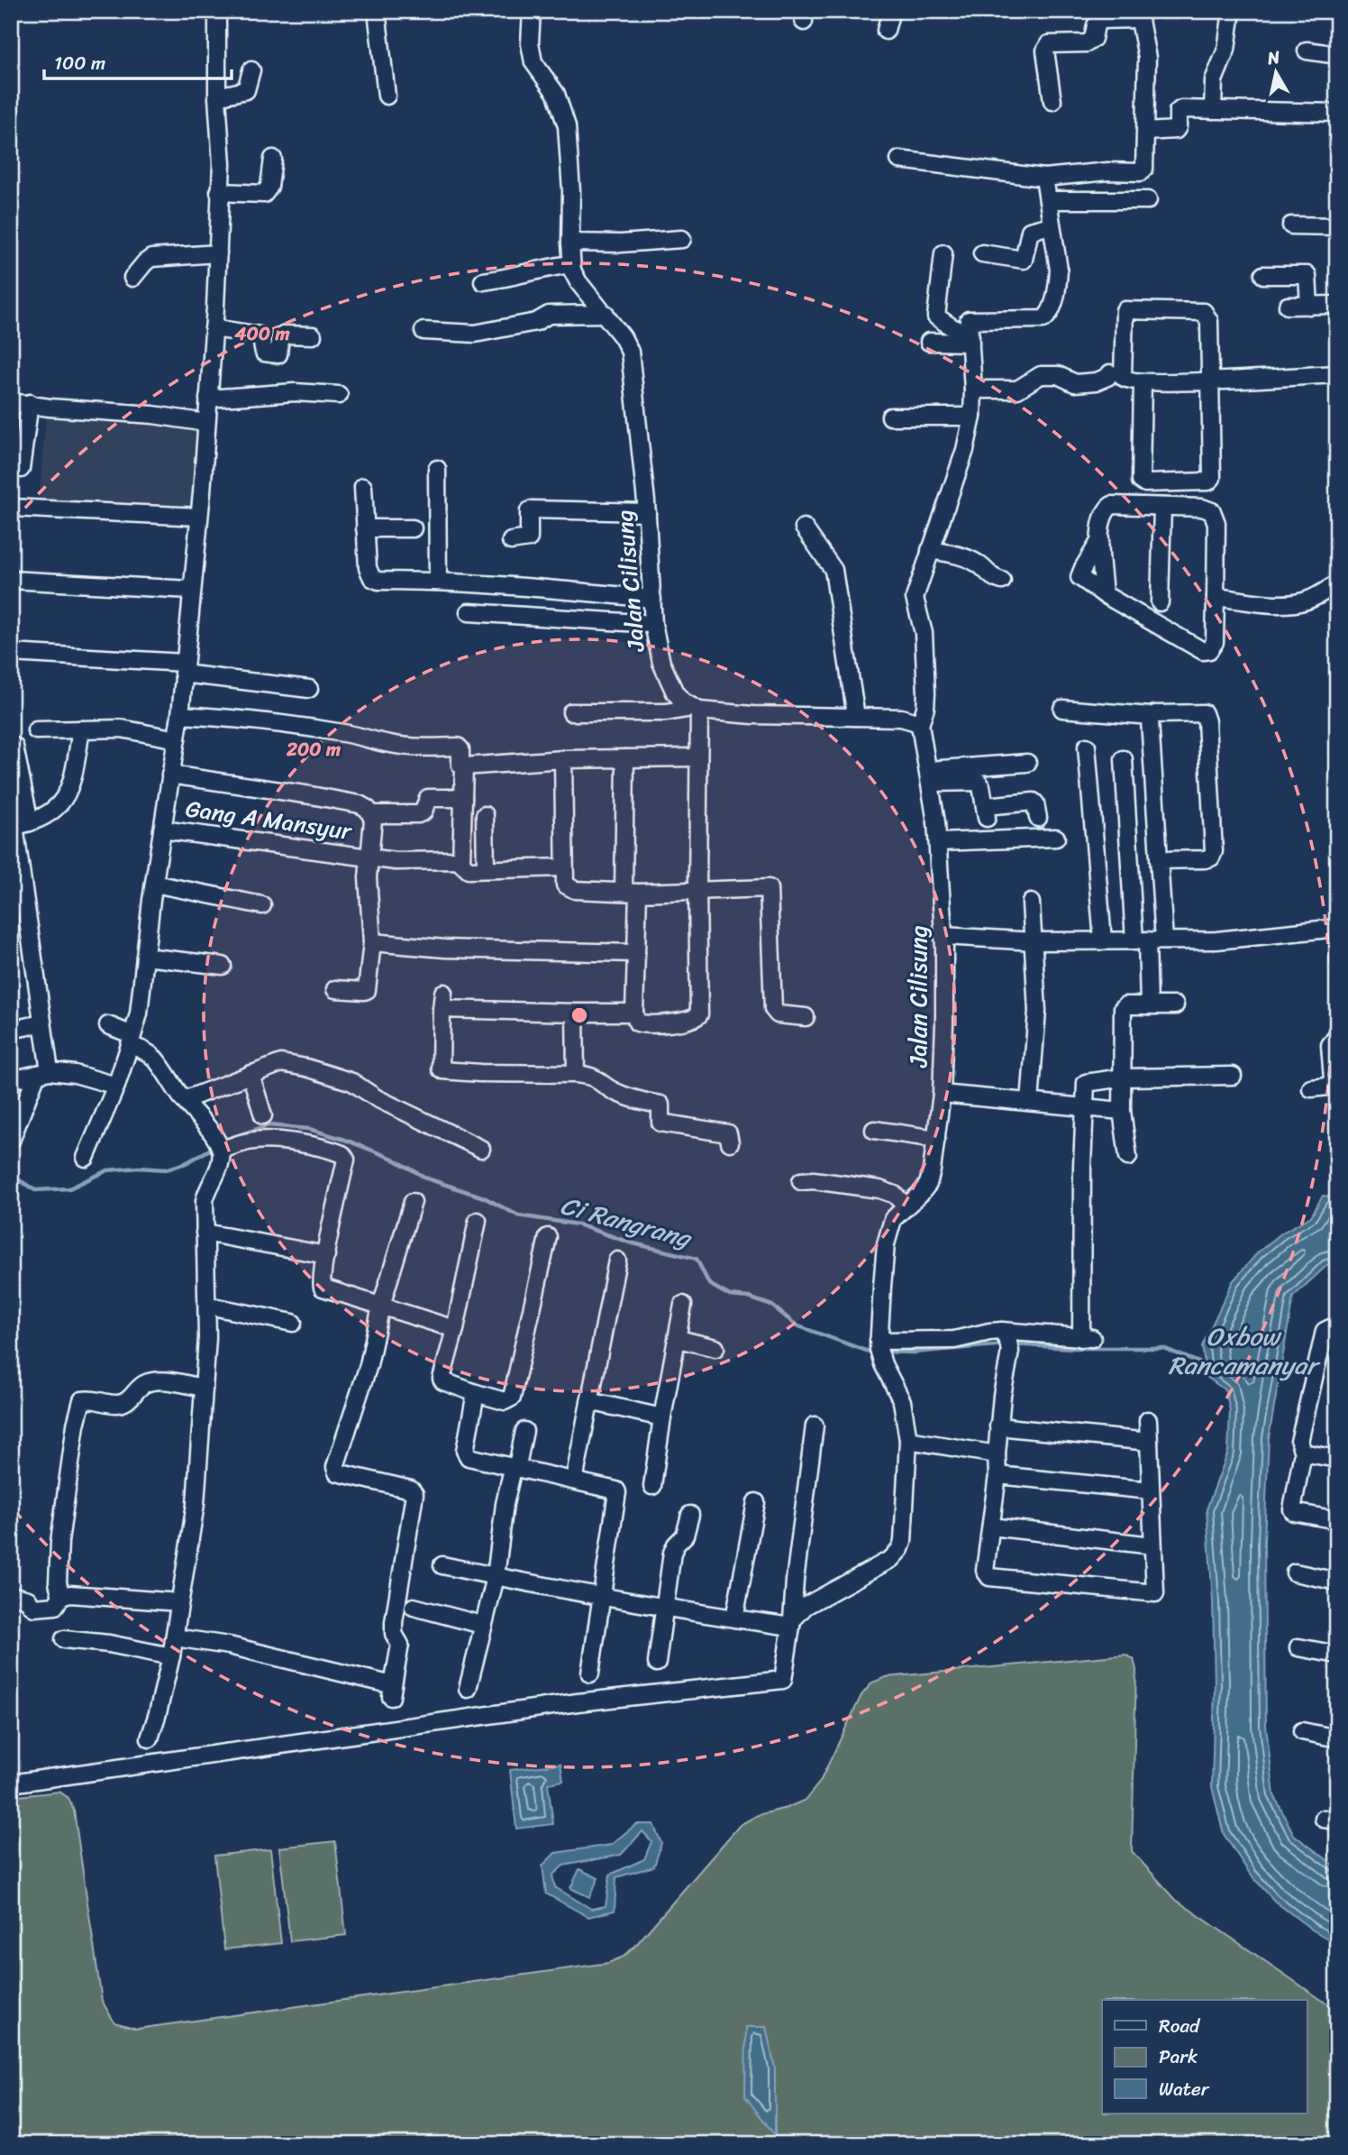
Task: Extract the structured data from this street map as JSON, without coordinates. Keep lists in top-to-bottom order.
{
  "streets": {
    "street": ["Jalan Cilisung", "Gang A Mansyur"]
  },
  "water": ["Ci Rangrang", "Oxbow Rancamanyar"],
  "legend": ["Road", "Park", "Water"],
  "scale_bar": "100 m",
  "north": "top",
  "rings": ["400 m", "200 m"]
}
